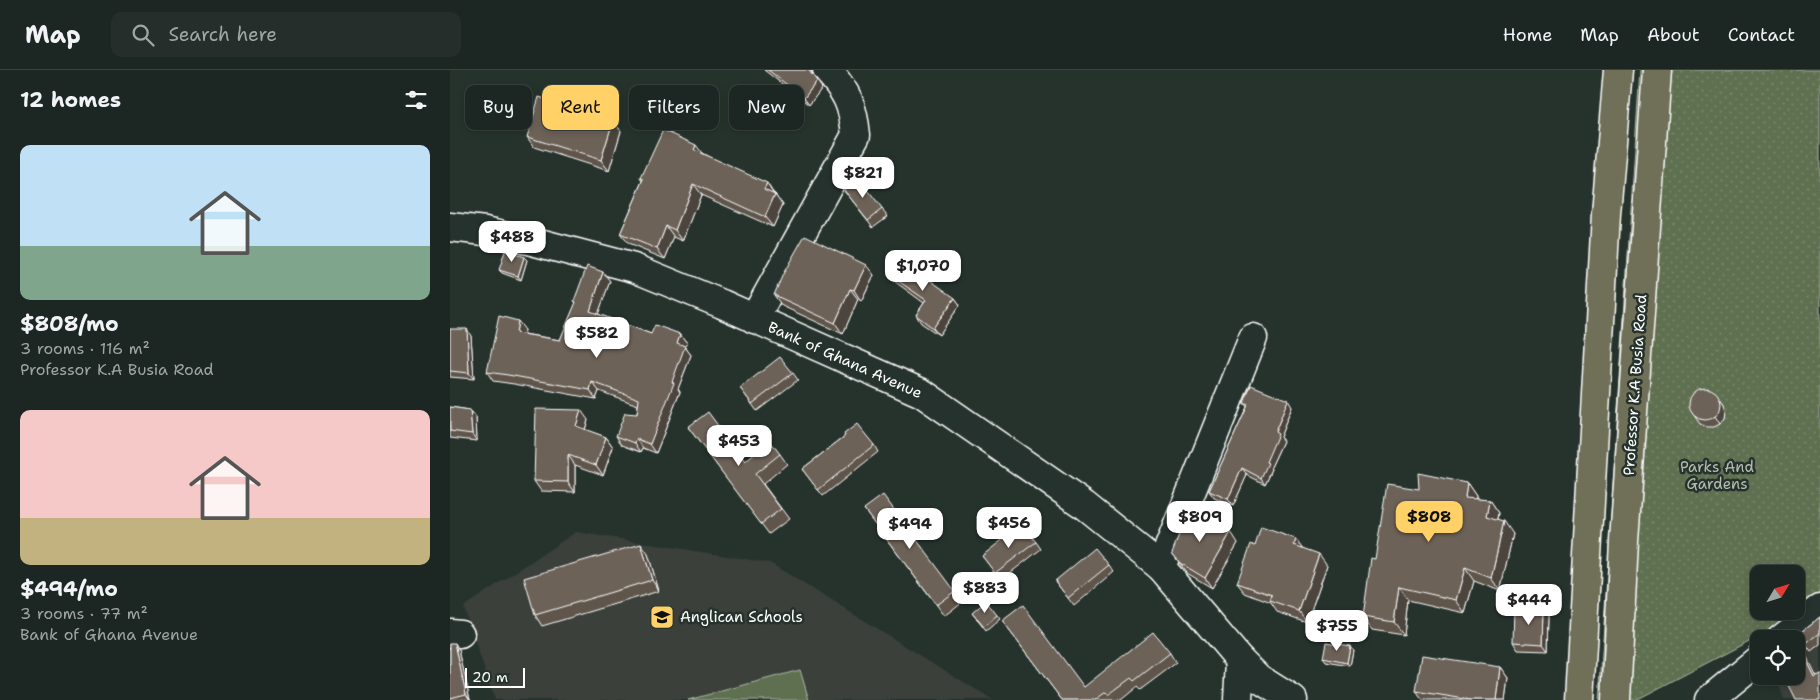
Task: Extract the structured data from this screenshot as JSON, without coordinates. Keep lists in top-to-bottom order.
{
  "streets": {
    "main road": ["Professor K.A Busia Road"],
    "street": ["Bank of Ghana Avenue"]
  },
  "parks": ["Parks And Gardens"],
  "places": {
    "school or university": ["Anglican Schools"]
  },
  "scale_bar": "20 m",
  "north": "top right",
  "page": {
    "header": "Map",
    "search": "Search here",
    "nav": [
      "Home",
      "Map",
      "About",
      "Contact"
    ],
    "heading": "12 homes",
    "chip": [
      "Buy",
      "Rent",
      "Filters",
      "New"
    ],
    "list": [
      {
        "name": "$808/mo",
        "note": "3 rooms · 116 m² · Professor K.A Busia Road"
      },
      {
        "name": "$494/mo",
        "note": "3 rooms · 77 m² · Bank of Ghana Avenue"
      }
    ],
    "price": [
      "$821",
      "$488",
      "$1,070",
      "$582",
      "$453",
      "$809",
      "$808",
      "$456",
      "$494",
      "$883",
      "$444",
      "$755"
    ],
    "scale": "20 m"
  }
}
